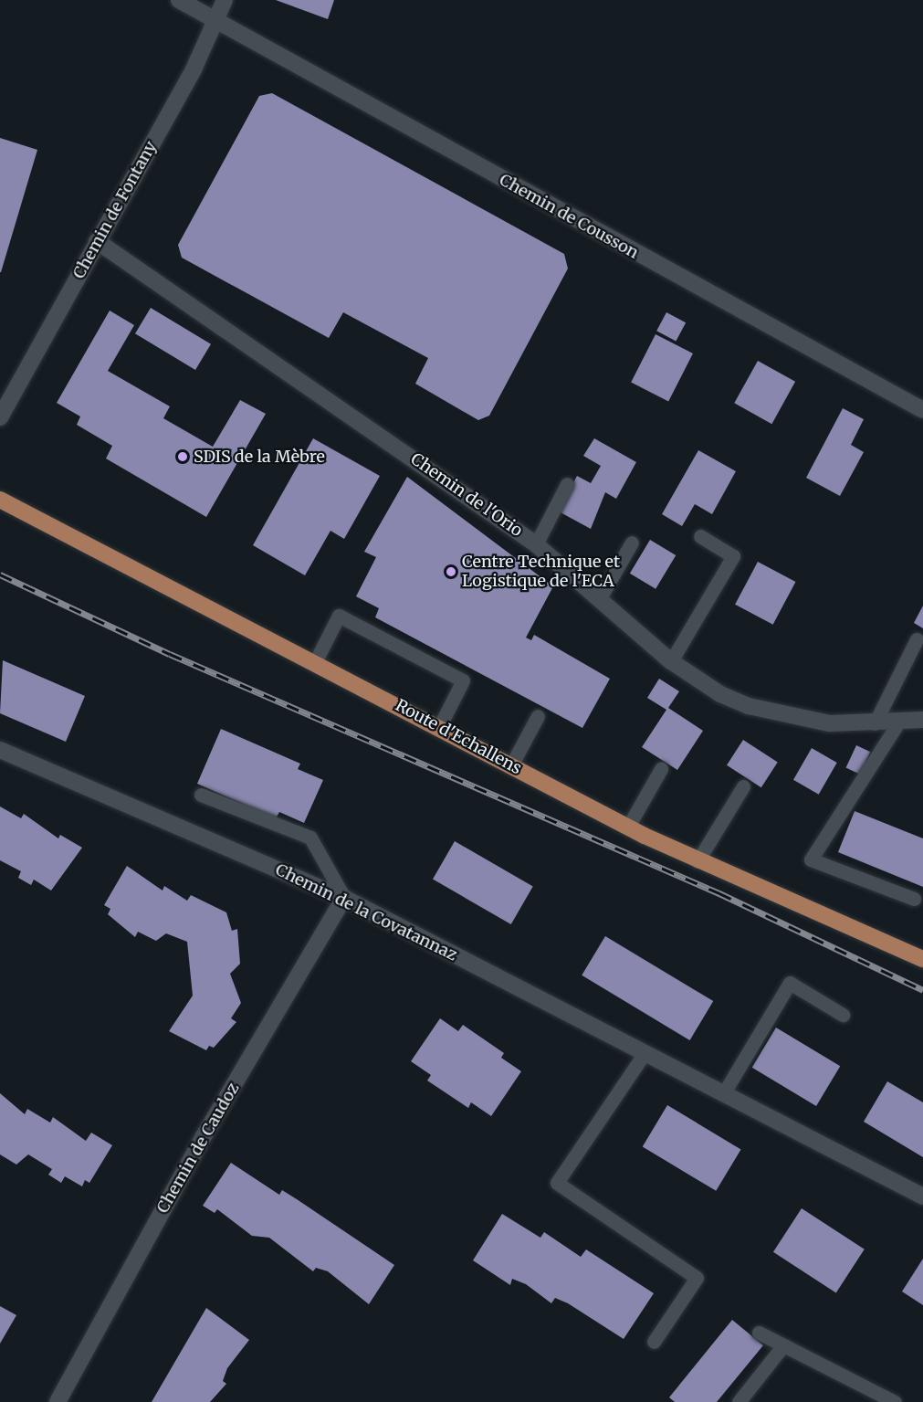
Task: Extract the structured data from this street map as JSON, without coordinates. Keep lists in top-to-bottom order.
{
  "streets": {
    "main road": ["Route d'Echallens"],
    "street": [
      "Chemin de Fontany",
      "Chemin de Cousson",
      "Chemin de l'Orio",
      "Chemin de la Covatannaz",
      "Chemin de Caudoz"
    ]
  },
  "crossings": [
    ["Chemin de Fontany", "Chemin de Cousson"],
    ["Chemin de Fontany", "Chemin de l'Orio"],
    ["Chemin de la Covatannaz", "Chemin de Caudoz"]
  ],
  "places": ["SDIS de la Mèbre", "Centre Technique et Logistique de l'ECA"]
}
